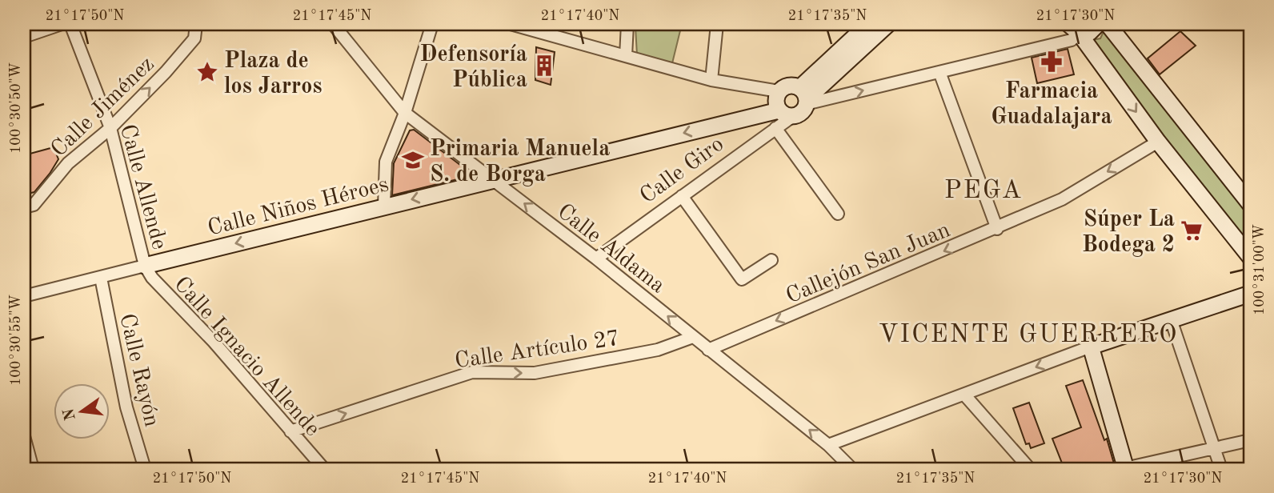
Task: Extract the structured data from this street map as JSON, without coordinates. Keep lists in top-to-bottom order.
{
  "streets": {
    "street": [
      "Calle Jiménez",
      "Calle Giro",
      "Calle Allende",
      "Calle Niños Héroes",
      "Calle Aldama",
      "Callejón San Juan",
      "Calle Artículo 27",
      "Calle Ignacio Allende",
      "Calle Rayón"
    ]
  },
  "crossings": [
    ["Calle Jiménez", "Calle Allende"],
    ["Calle Giro", "Calle Niños Héroes"],
    ["Calle Giro", "Calle Aldama"],
    ["Calle Allende", "Calle Niños Héroes"],
    ["Calle Allende", "Calle Ignacio Allende"],
    ["Calle Niños Héroes", "Calle Aldama"],
    ["Calle Niños Héroes", "Calle Ignacio Allende"],
    ["Calle Niños Héroes", "Calle Rayón"],
    ["Calle Aldama", "Callejón San Juan"],
    ["Calle Aldama", "Calle Artículo 27"],
    ["Calle Artículo 27", "Calle Ignacio Allende"]
  ],
  "one_way": [
    "Calle Jiménez",
    "Calle Niños Héroes",
    "Calle Aldama",
    "Callejón San Juan",
    "Calle Artículo 27"
  ],
  "districts": ["PEGA", "VICENTE GUERRERO"],
  "places": {
    "pharmacy": ["Farmacia Guadalajara"],
    "building": ["Defensoría Pública"],
    "place": ["Plaza de los Jarros"],
    "school or university": ["Primaria Manuela S. de Borga"],
    "supermarket": ["Súper La Bodega 2"]
  },
  "north": "left",
  "coordinates": [
    "21°17'50\"N",
    "21°17'45\"N",
    "21°17'40\"N",
    "21°17'35\"N",
    "21°17'30\"N",
    "100°30'50\"W",
    "100°31'00\"W",
    "100°30'55\"W"
  ]
}
